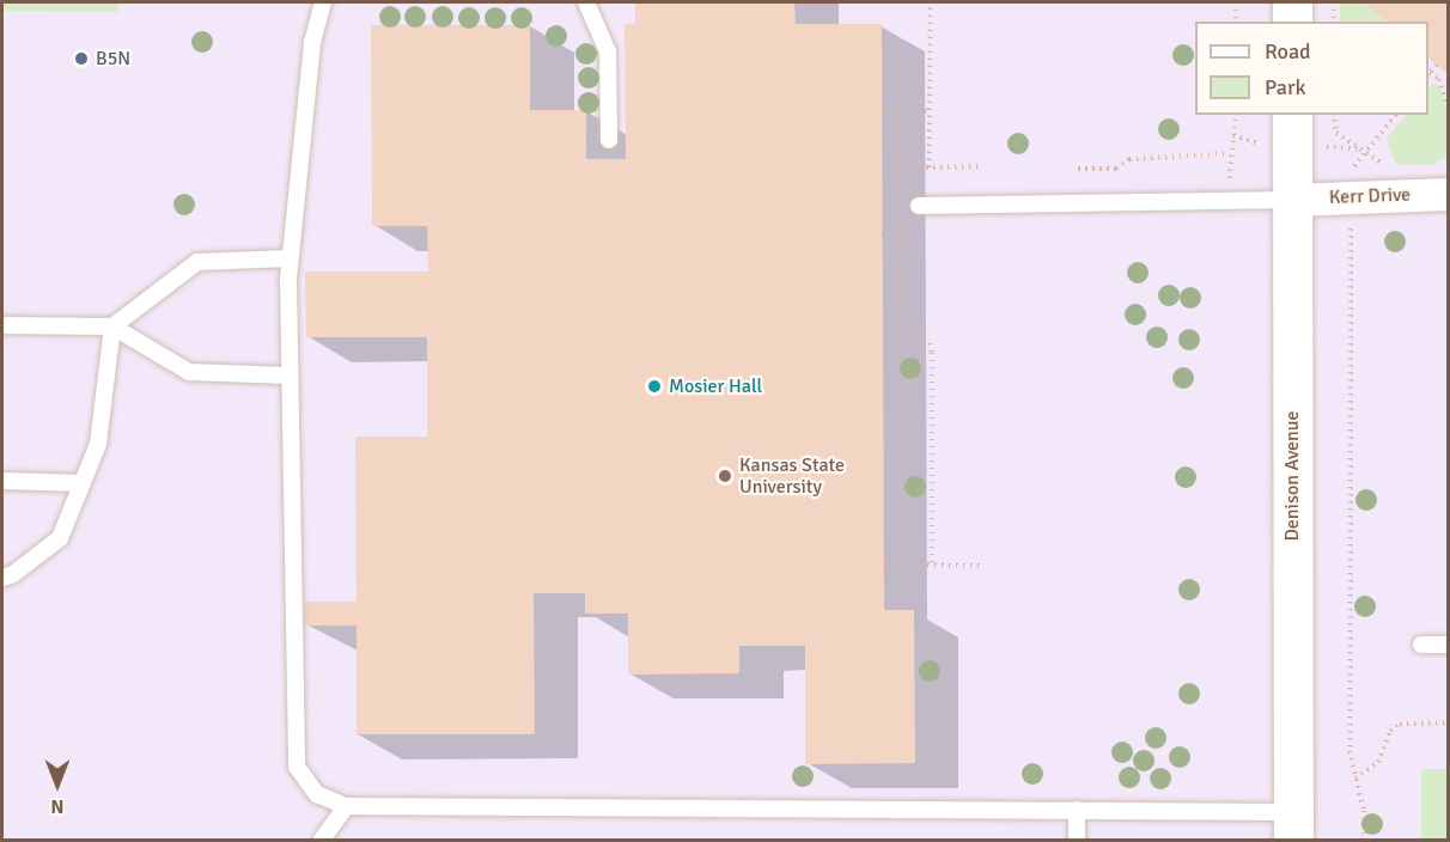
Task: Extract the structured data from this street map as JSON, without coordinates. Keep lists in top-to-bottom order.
{
  "streets": {
    "street": ["Kerr Drive", "Denison Avenue"]
  },
  "crossings": [
    ["Kerr Drive", "Denison Avenue"]
  ],
  "places": ["B5N", "Mosier Hall", "Kansas State University"],
  "legend": ["Road", "Park"],
  "north": "bottom"
}
